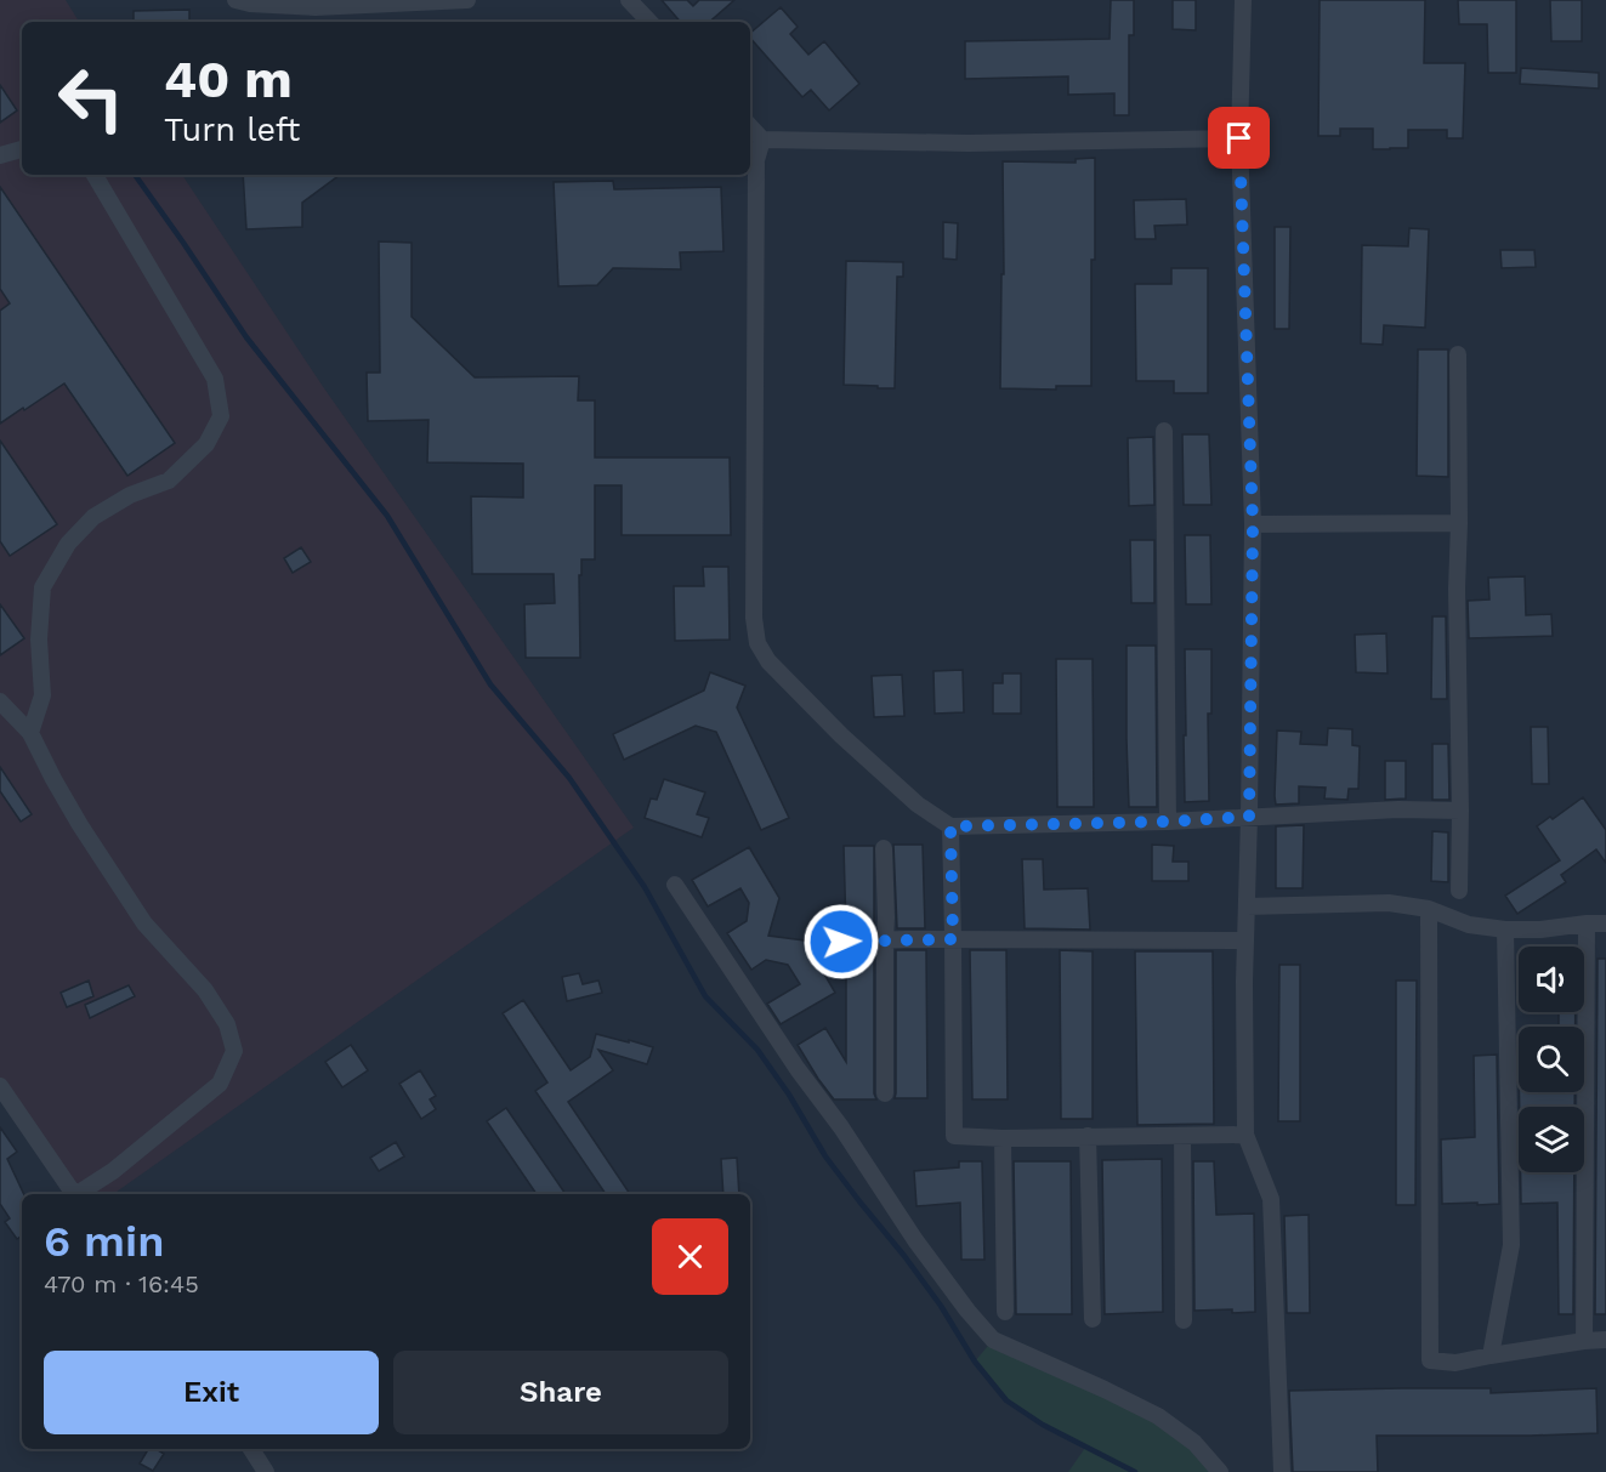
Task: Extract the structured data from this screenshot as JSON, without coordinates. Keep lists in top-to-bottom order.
{
  "page": {
    "turn": ["40 m", "Turn left"],
    "heading": ["6 min", "470 m · 16:45"],
    "buttons": ["Exit", "Share"]
  }
}
